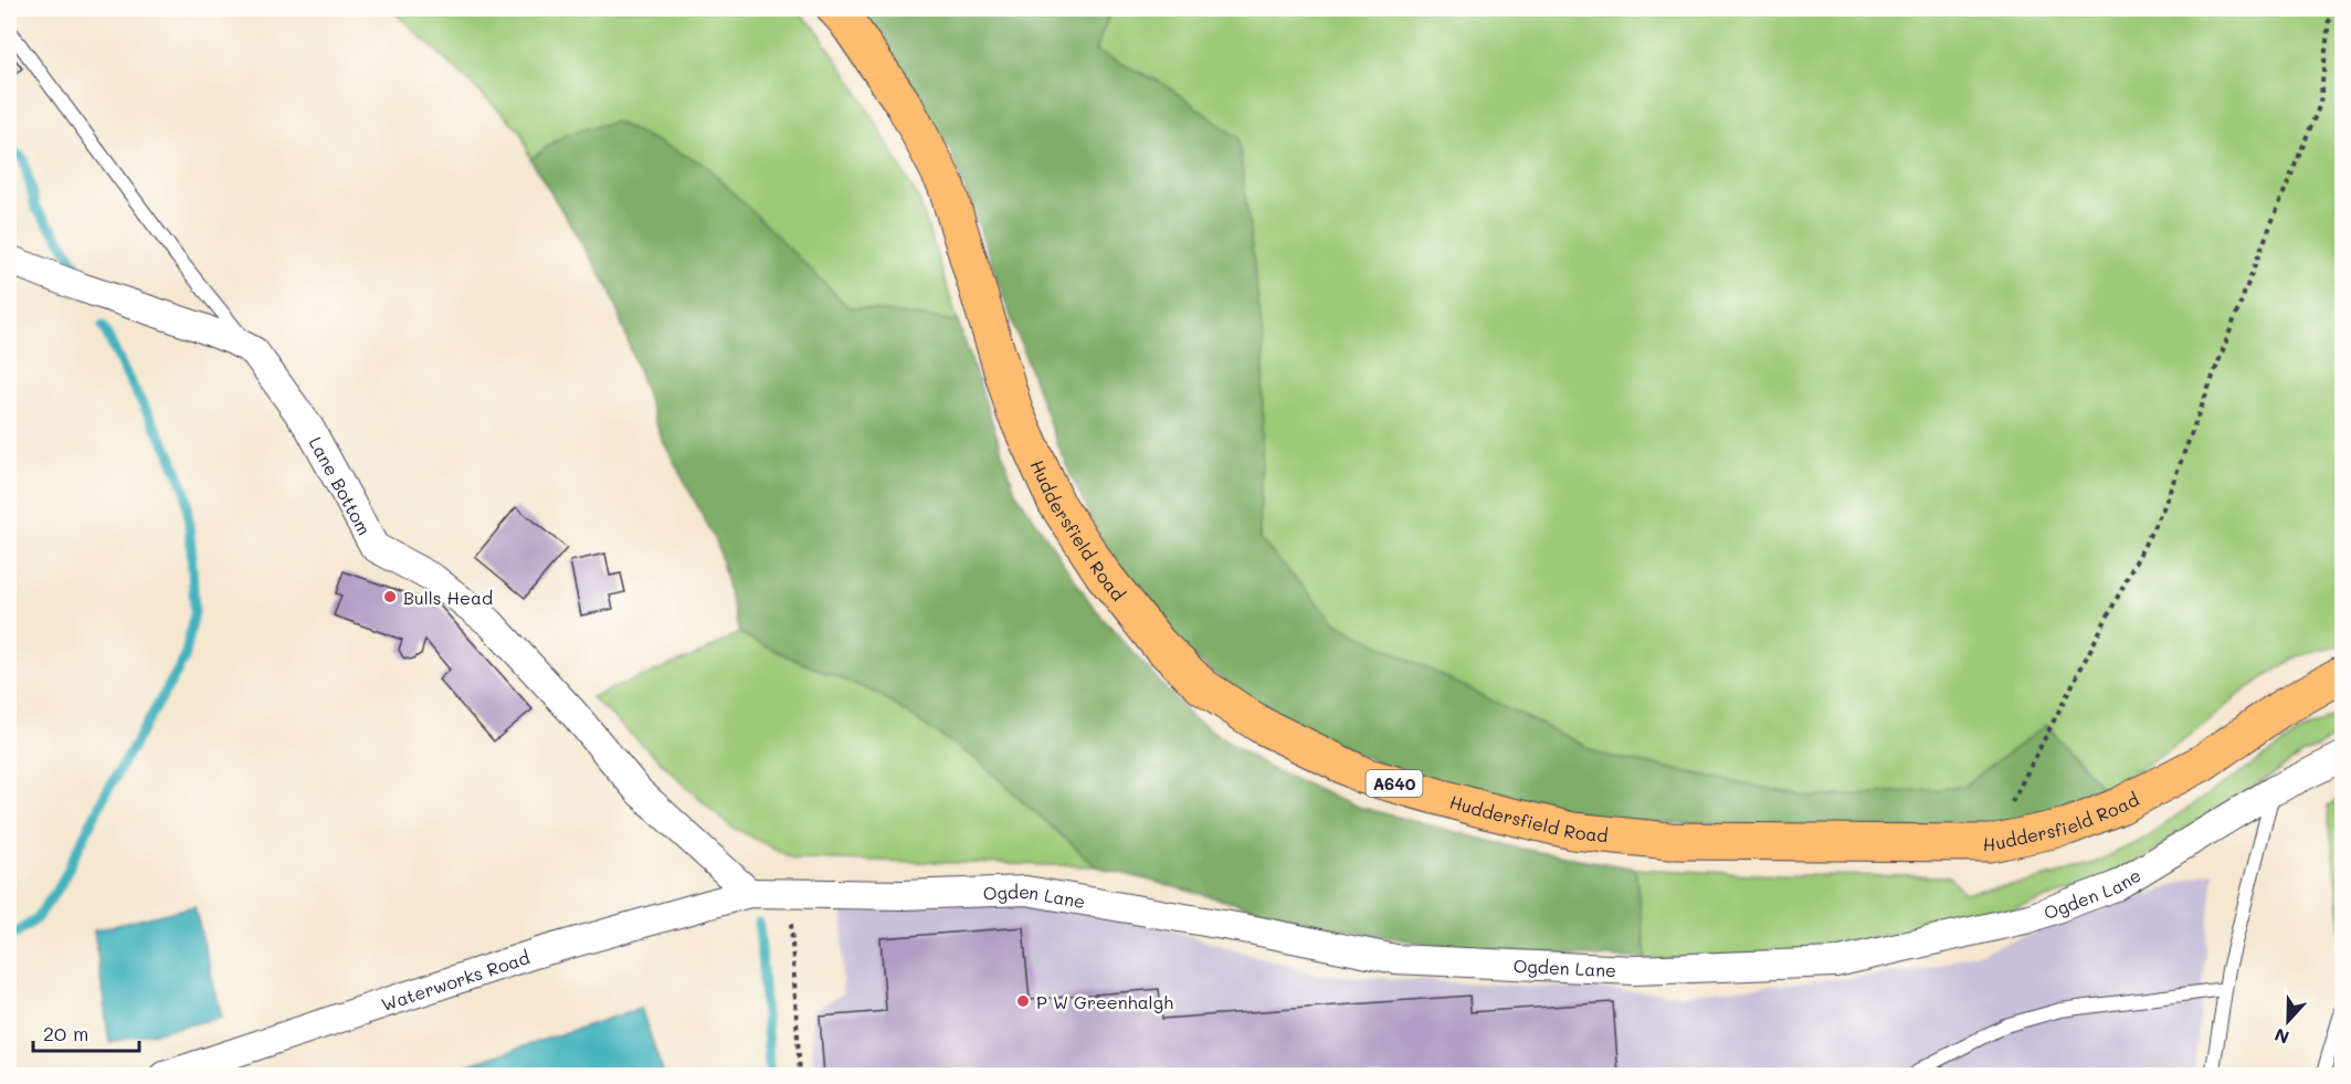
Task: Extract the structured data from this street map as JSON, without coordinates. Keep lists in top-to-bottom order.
{
  "streets": {
    "main road": ["Huddersfield Road", "A640"],
    "street": ["Lane Bottom", "Ogden Lane", "Waterworks Road"]
  },
  "crossings": [
    ["Lane Bottom", "Ogden Lane"],
    ["Lane Bottom", "Waterworks Road"],
    ["Ogden Lane", "Waterworks Road"]
  ],
  "places": ["Bulls Head", "P W Greenhalgh"],
  "scale_bar": "20 m",
  "north": "bottom"
}
